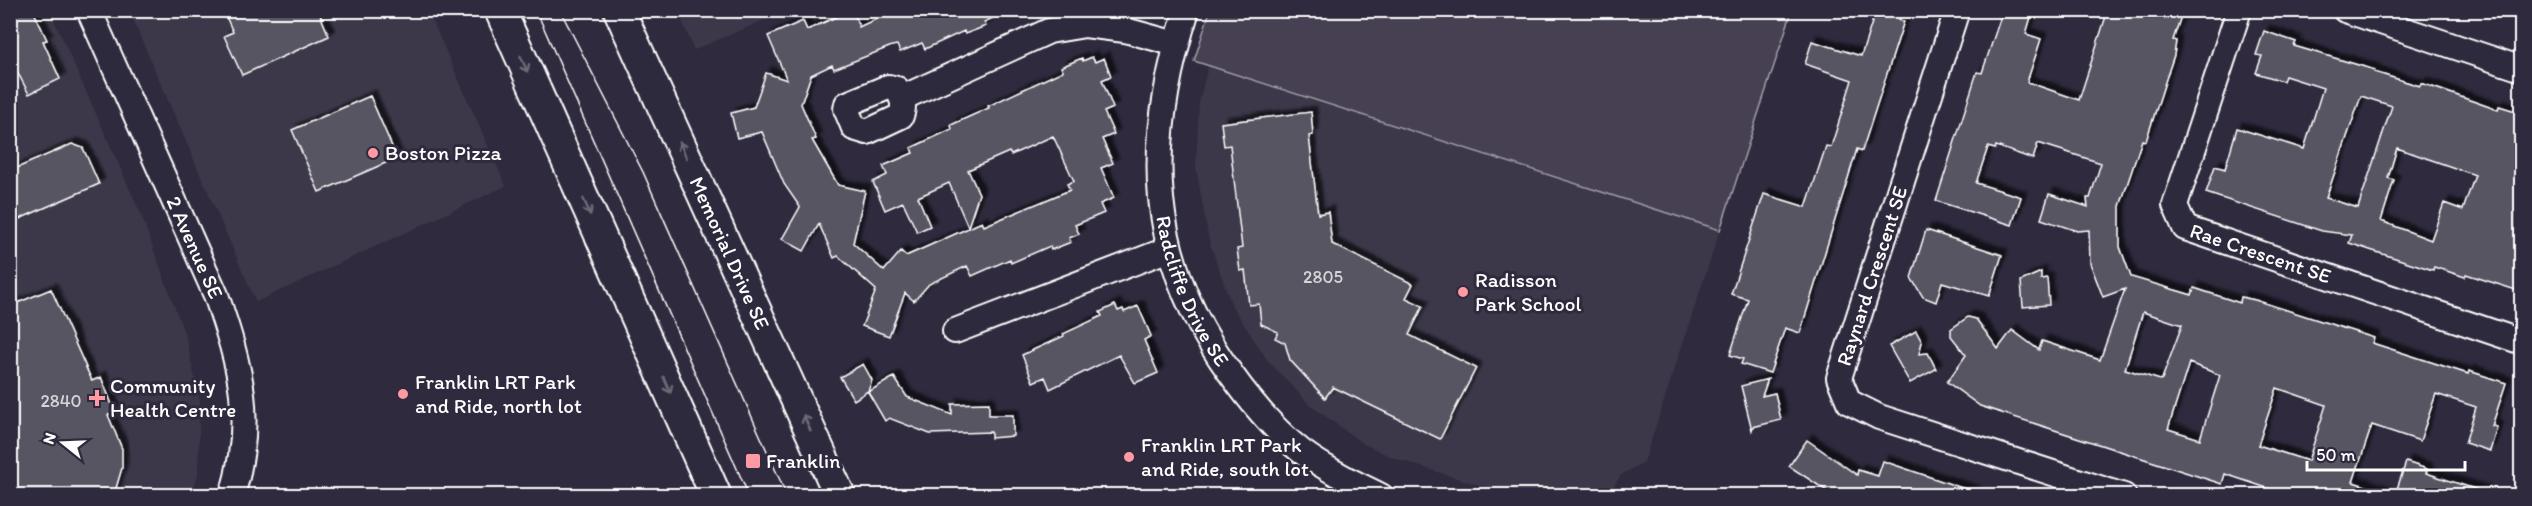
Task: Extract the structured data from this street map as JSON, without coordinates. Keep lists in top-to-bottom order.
{
  "streets": {
    "main road": ["Memorial Drive SE"],
    "street": [
      "2 Avenue SE",
      "Rae Crescent SE",
      "Raynard Crescent SE",
      "Radcliffe Drive SE"
    ]
  },
  "places": {
    "other": [
      "Boston Pizza",
      "Radisson Park School",
      "Franklin LRT Park and Ride, north lot",
      "Franklin LRT Park and Ride, south lot"
    ],
    "health": ["Community Health Centre"],
    "transit": ["Franklin"]
  },
  "house_numbers": ["2805", "2840"],
  "scale_bar": "50 m",
  "north": "left"
}
